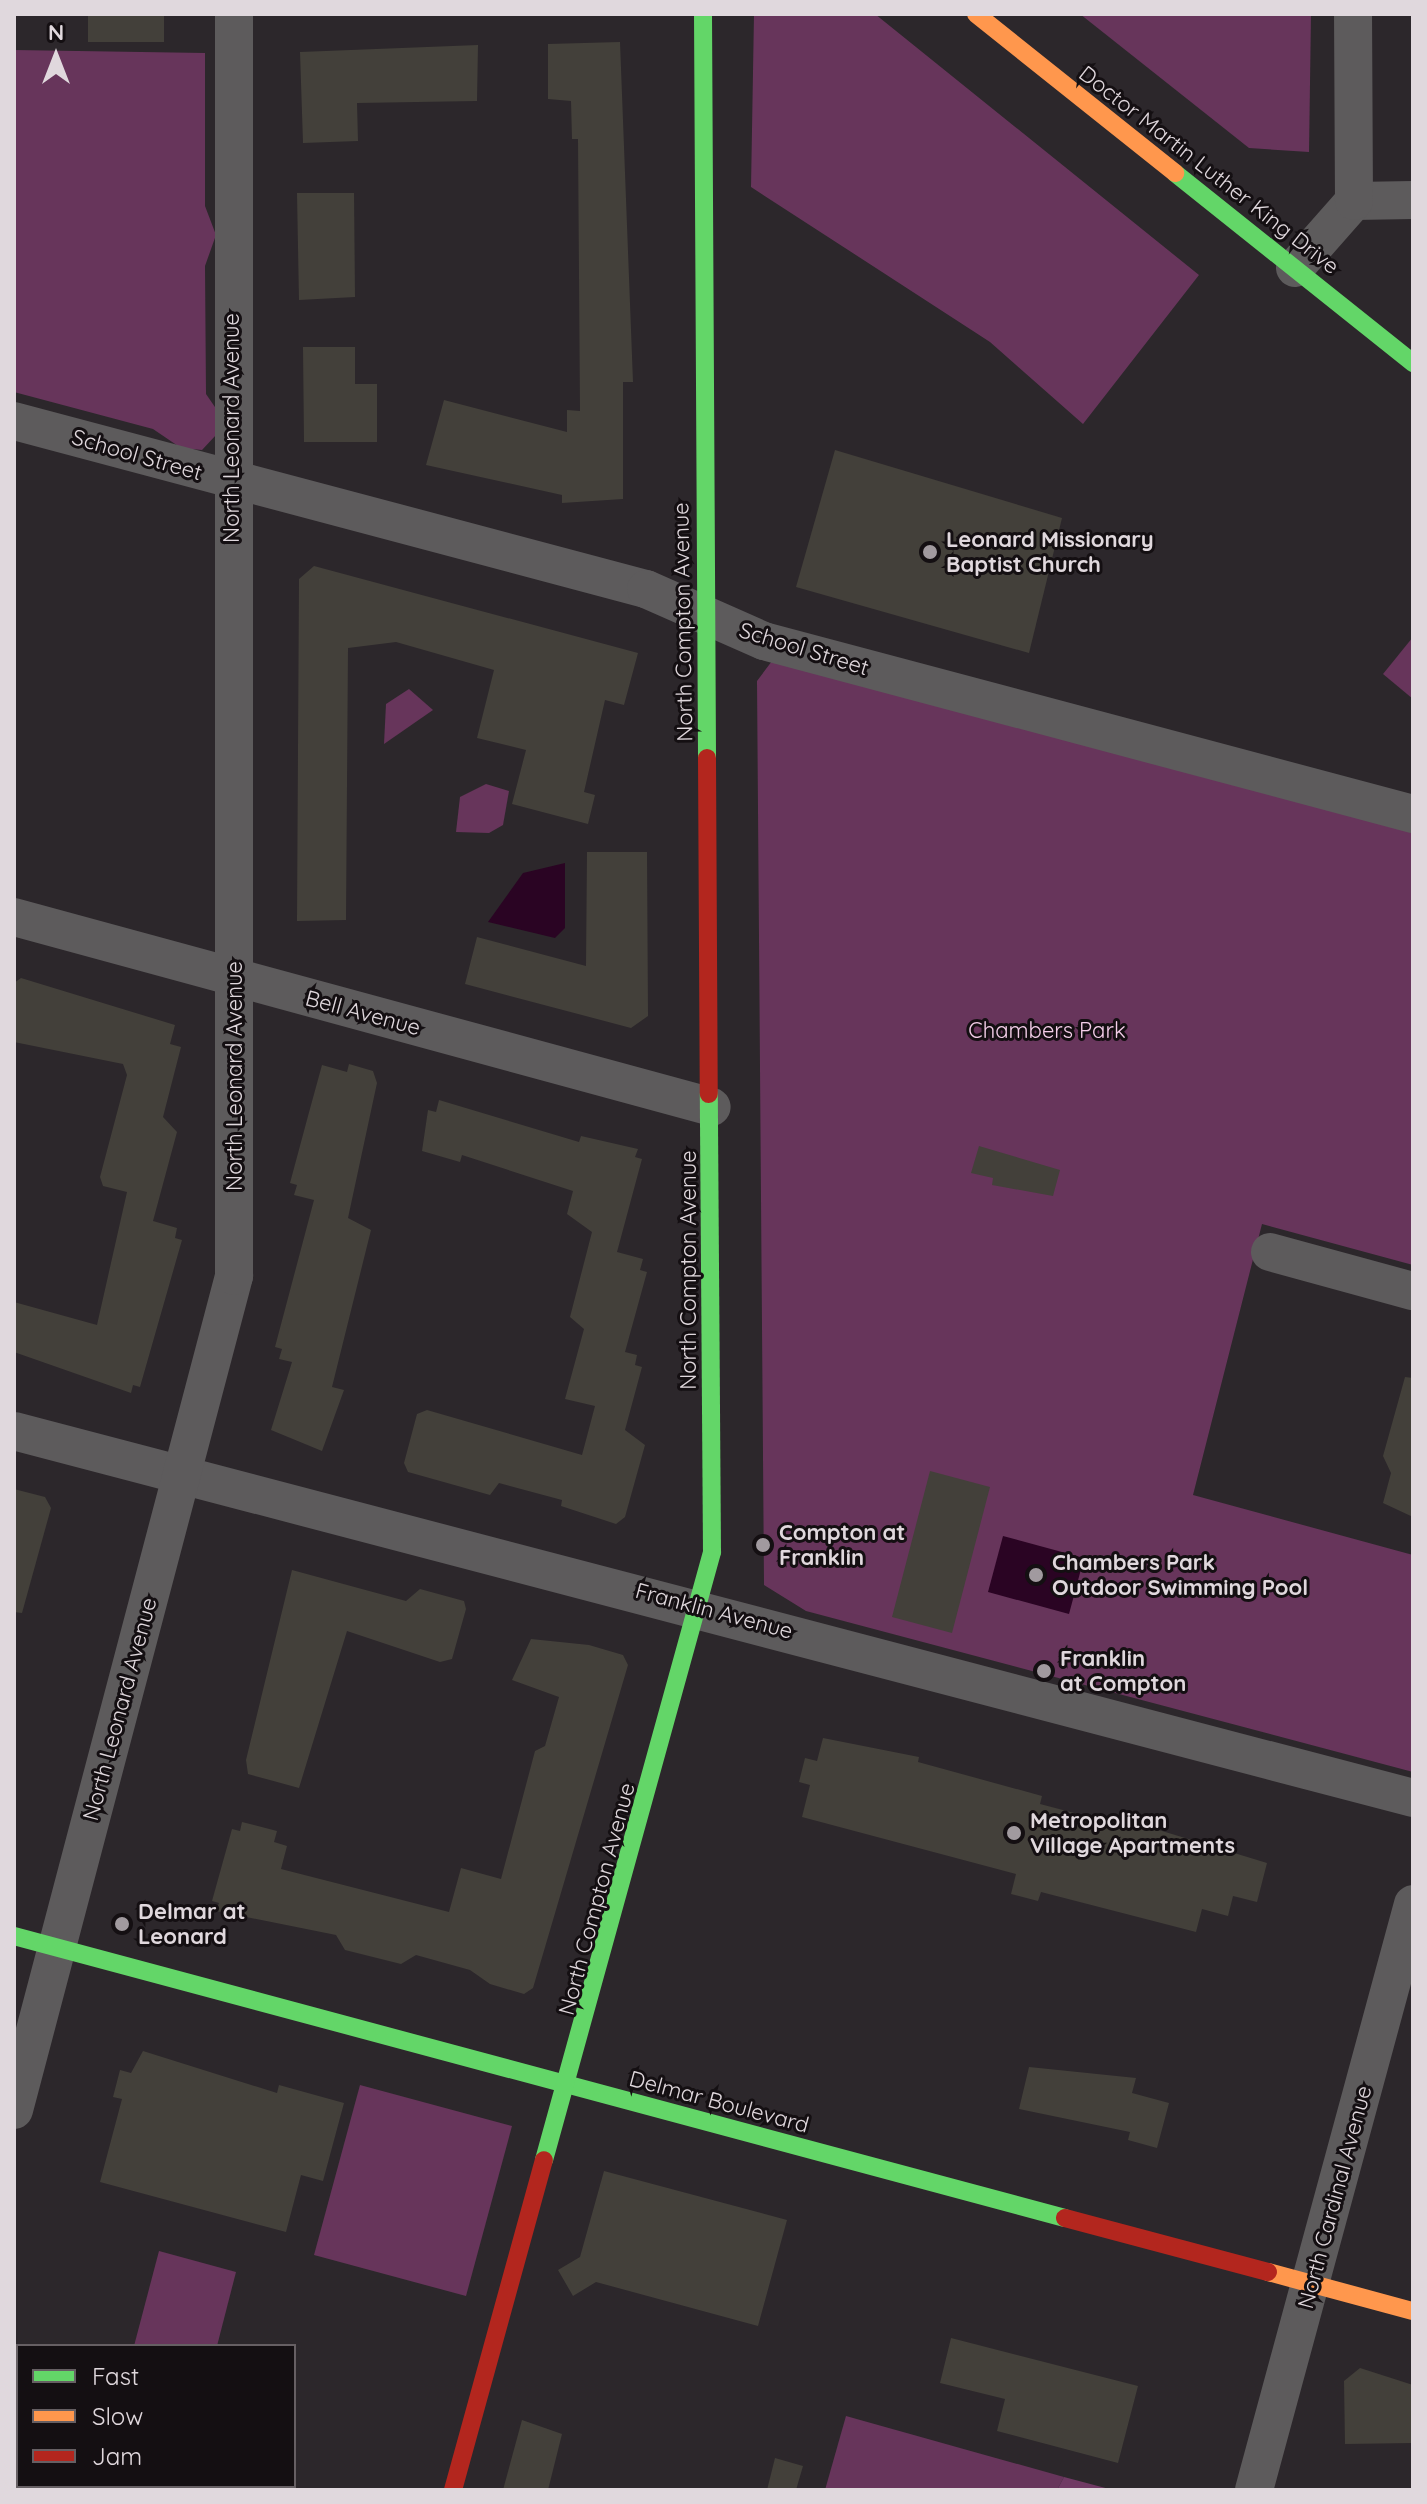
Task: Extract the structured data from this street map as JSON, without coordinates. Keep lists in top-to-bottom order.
{
  "streets": {
    "main road": ["Doctor Martin Luther King Drive", "North Compton Avenue", "Delmar Boulevard"],
    "street": [
      "North Leonard Avenue",
      "School Street",
      "Bell Avenue",
      "Franklin Avenue",
      "North Cardinal Avenue"
    ]
  },
  "crossings": [
    ["North Leonard Avenue", "School Street"],
    ["North Leonard Avenue", "Bell Avenue"],
    ["North Leonard Avenue", "Franklin Avenue"],
    ["North Leonard Avenue", "Delmar Boulevard"],
    ["School Street", "North Compton Avenue"],
    ["North Compton Avenue", "Bell Avenue"],
    ["North Compton Avenue", "Franklin Avenue"],
    ["North Compton Avenue", "Delmar Boulevard"],
    ["Delmar Boulevard", "North Cardinal Avenue"]
  ],
  "parks": ["Chambers Park"],
  "places": [
    "Leonard Missionary Baptist Church",
    "Compton at Franklin",
    "Chambers Park Outdoor Swimming Pool",
    "Franklin at Compton",
    "Metropolitan Village Apartments",
    "Delmar at Leonard"
  ],
  "legend": ["Fast", "Slow", "Jam"],
  "north": "top"
}
